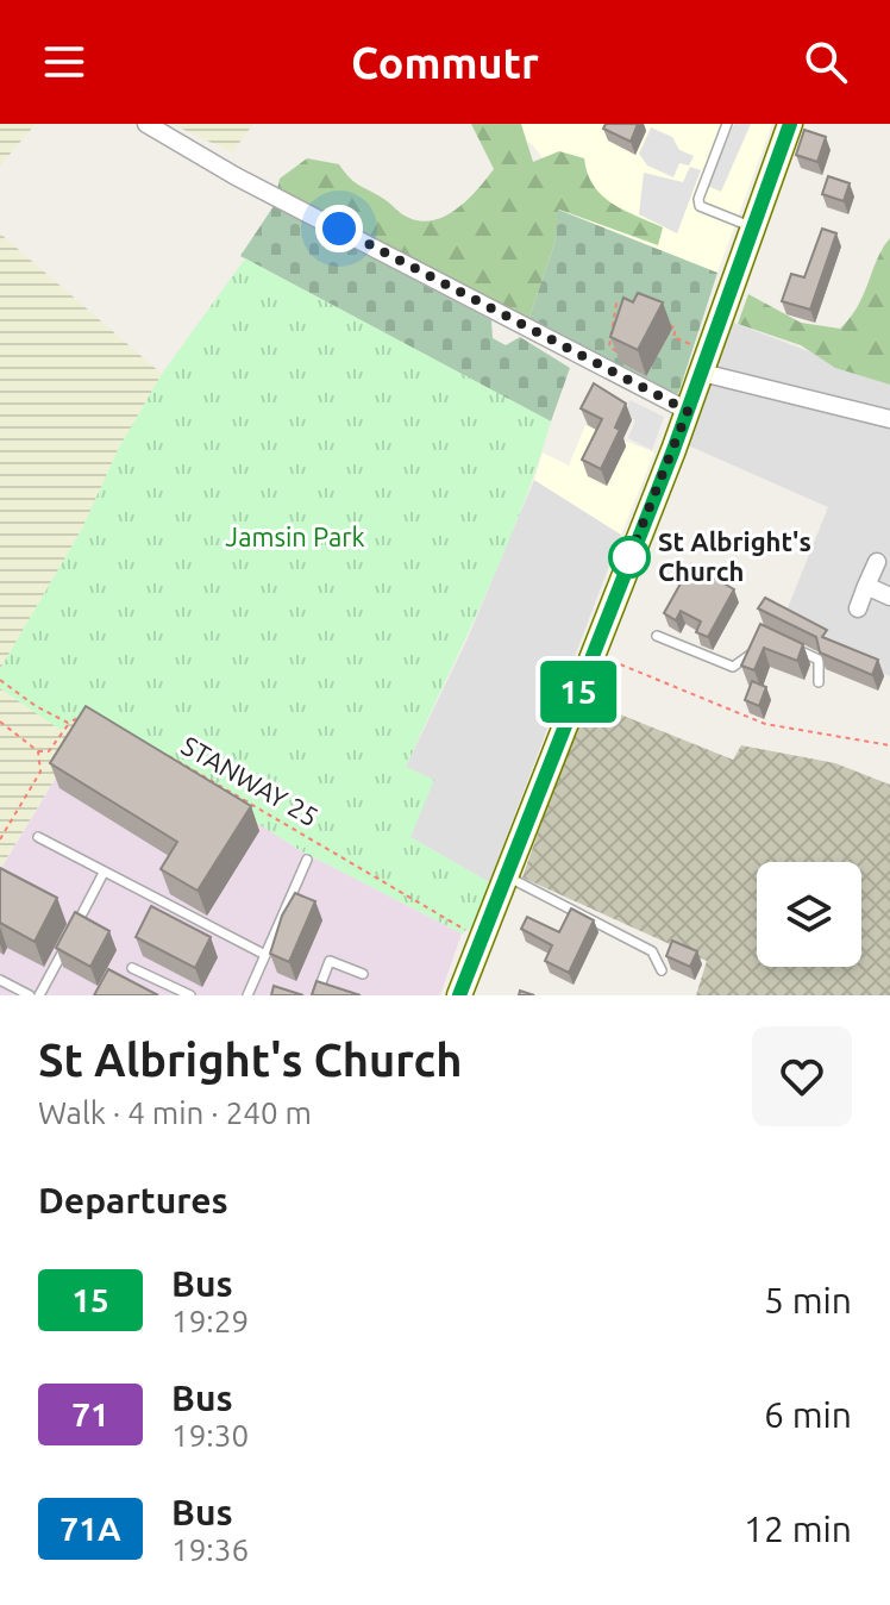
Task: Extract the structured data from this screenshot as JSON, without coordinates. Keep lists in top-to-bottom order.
{
  "streets": {
    "path": ["STANWAY 25"]
  },
  "parks": ["Jamsin Park"],
  "places": ["St Albright's Church"],
  "lines": ["bus line 15"],
  "page": {
    "header": "Commutr",
    "on_map": "15",
    "heading": [
      ["St Albright's Church", "Walk · 4 min · 240 m"],
      "Departures"
    ],
    "list": [
      {
        "mark": "15",
        "name": "Bus",
        "note": "19:29",
        "value": "5 min"
      },
      {
        "mark": "71",
        "name": "Bus",
        "note": "19:30",
        "value": "6 min"
      },
      {
        "mark": "71A",
        "name": "Bus",
        "note": "19:36",
        "value": "12 min"
      }
    ]
  }
}
